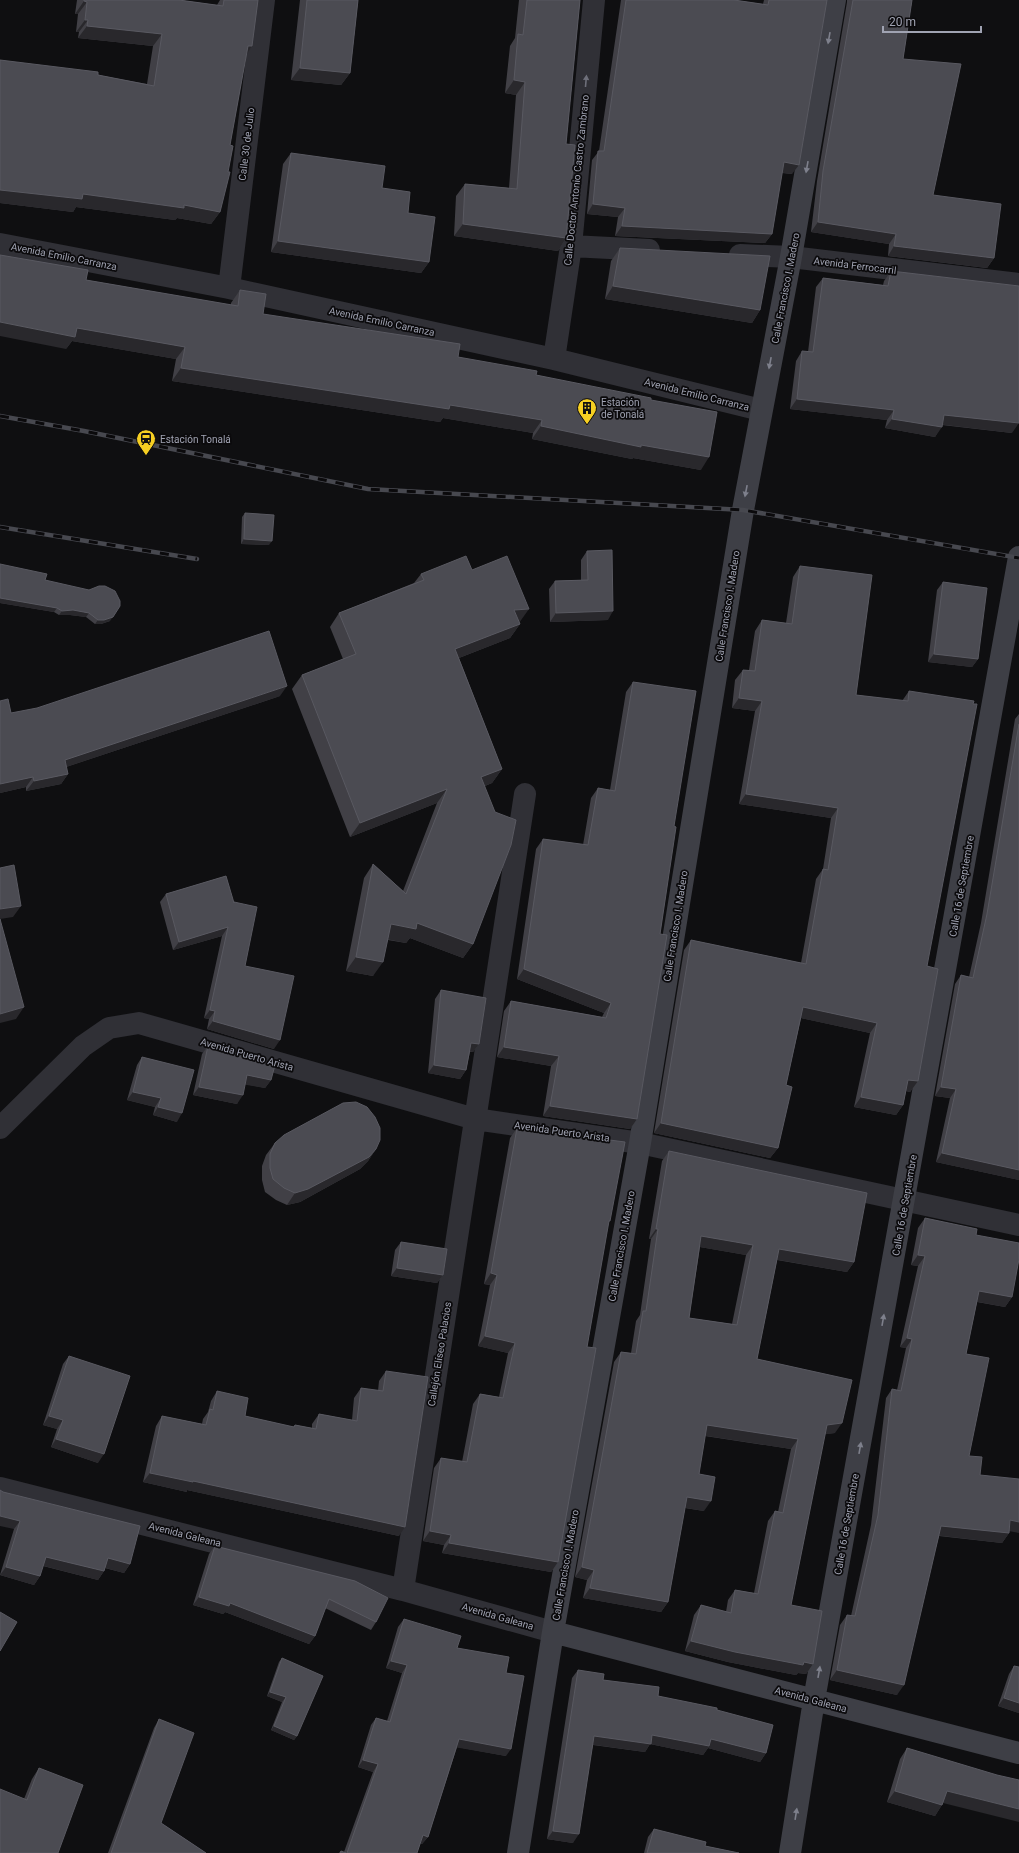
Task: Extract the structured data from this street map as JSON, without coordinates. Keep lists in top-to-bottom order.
{
  "streets": {
    "main road": ["Calle Francisco I. Madero", "Calle 16 de Septiembre", "Avenida Galeana"],
    "street": [
      "Calle 30 de Julio",
      "Calle Doctor Antonio Castro Zambrano",
      "Avenida Emilio Carranza",
      "Avenida Ferrocarril",
      "Avenida Puerto Arista",
      "Callejón Elíseo Palacios"
    ]
  },
  "crossings": [
    ["Calle 30 de Julio", "Avenida Emilio Carranza"],
    ["Calle Doctor Antonio Castro Zambrano", "Avenida Emilio Carranza"],
    ["Avenida Emilio Carranza", "Calle Francisco I. Madero"],
    ["Avenida Ferrocarril", "Calle Francisco I. Madero"],
    ["Calle Francisco I. Madero", "Avenida Puerto Arista"],
    ["Calle Francisco I. Madero", "Avenida Galeana"],
    ["Calle 16 de Septiembre", "Avenida Puerto Arista"],
    ["Calle 16 de Septiembre", "Avenida Galeana"],
    ["Avenida Puerto Arista", "Callejón Elíseo Palacios"],
    ["Callejón Elíseo Palacios", "Avenida Galeana"]
  ],
  "one_way": ["Calle Doctor Antonio Castro Zambrano", "Calle Francisco I. Madero", "Calle 16 de Septiembre"],
  "places": {
    "building": ["Estación de Tonalá"],
    "station": ["Estación Tonalá"]
  },
  "scale_bar": "20 m"
}
